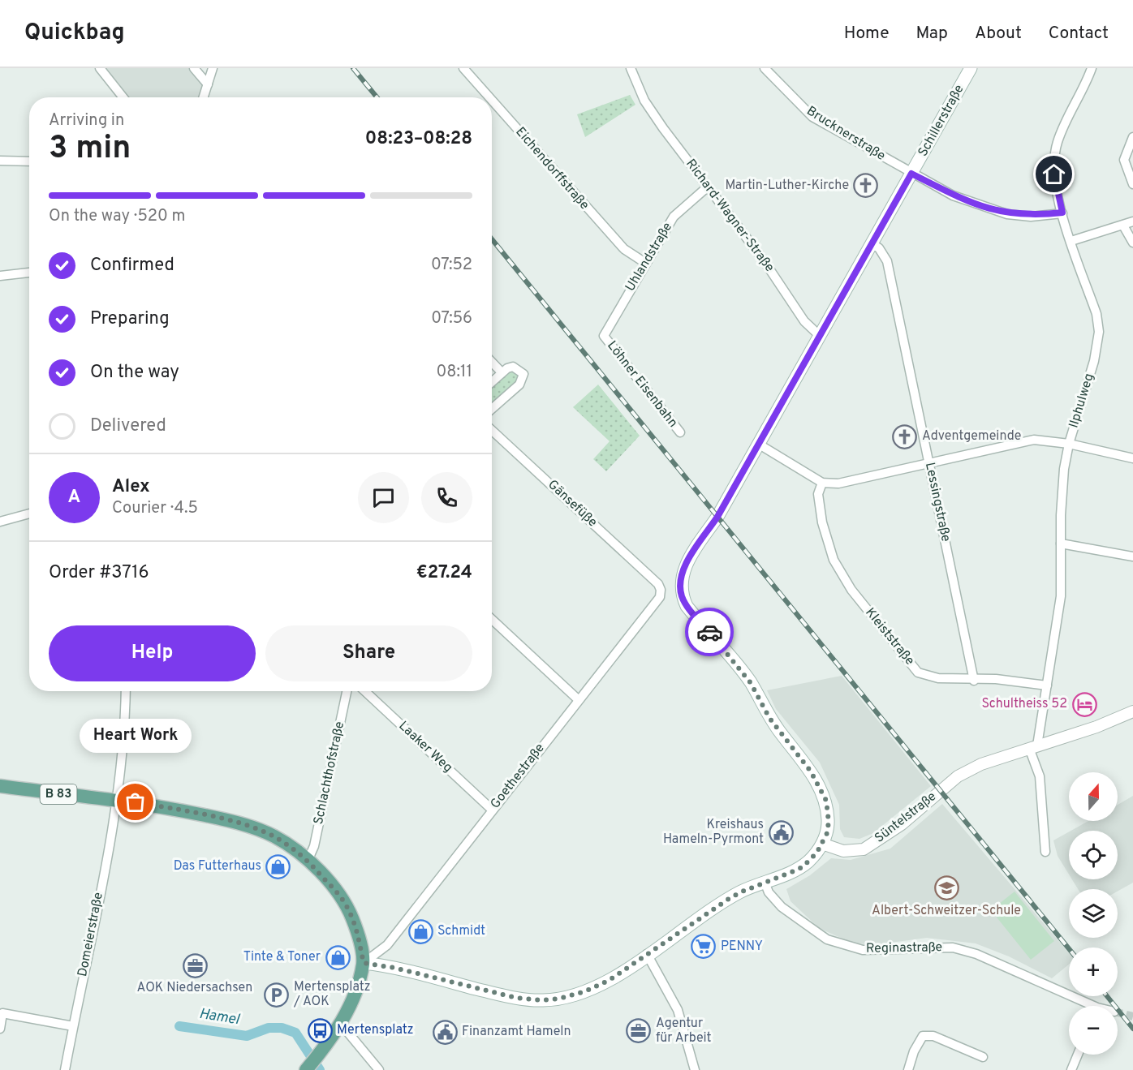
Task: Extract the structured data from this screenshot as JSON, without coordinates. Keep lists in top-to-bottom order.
{
  "streets": {
    "main road": ["Schillerstraße", "B 83"],
    "street": [
      "Brucknerstraße",
      "Eichendorffstraße",
      "Richard-Wagner-Straße",
      "Uhlandstraße",
      "Löhner Eisenbahn",
      "Ilphulweg",
      "Lessingstraße",
      "Gänsefüße",
      "Kleiststraße",
      "Laaker Weg",
      "Schlachthofstraße",
      "Goethestraße",
      "Süntelstraße",
      "Domeierstraße",
      "Reginastraße"
    ]
  },
  "crossings": [
    ["Schillerstraße", "Brucknerstraße"],
    ["Schillerstraße", "Richard-Wagner-Straße"],
    ["Schillerstraße", "Lessingstraße"],
    ["Schillerstraße", "Süntelstraße"],
    ["Brucknerstraße", "Ilphulweg"],
    ["Eichendorffstraße", "Uhlandstraße"],
    ["Richard-Wagner-Straße", "Uhlandstraße"],
    ["Uhlandstraße", "Löhner Eisenbahn"],
    ["Ilphulweg", "Kleiststraße"],
    ["Ilphulweg", "Süntelstraße"],
    ["Lessingstraße", "Kleiststraße"],
    ["Gänsefüße", "Goethestraße"],
    ["Laaker Weg", "Goethestraße"],
    ["Schlachthofstraße", "B 83"],
    ["Goethestraße", "B 83"],
    ["B 83", "Domeierstraße"]
  ],
  "water": ["Hamel"],
  "places": {
    "church": ["Martin-Luther-Kirche", "Adventgemeinde"],
    "hotel": ["Schultheiss 52"],
    "other": ["Heart Work"],
    "public building": ["Kreishaus Hameln-Pyrmont", "Finanzamt Hameln"],
    "shop": ["Das Futterhaus", "Schmidt", "Tinte & Toner"],
    "school or university": ["Albert-Schweitzer-Schule"],
    "supermarket": ["PENNY"],
    "office": ["AOK Niedersachsen", "Agentur für Arbeit"],
    "parking": ["Mertensplatz / AOK"],
    "bus stop": ["Mertensplatz"]
  },
  "north": "top",
  "page": {
    "header": "Quickbag",
    "nav": [
      "Home",
      "Map",
      "About",
      "Contact"
    ],
    "heading": ["3 min", "Arriving in", "08:23–08:28"],
    "panel": [
      "Alex",
      "Courier · 4.5",
      "Order #3716",
      "€27.24"
    ],
    "bar": "On the way · 520 m",
    "list": [
      ["Confirmed", "07:52"],
      ["Preparing", "07:56"],
      ["On the way", "08:11"],
      "Delivered"
    ],
    "round": "A",
    "buttons": ["Help", "Share"],
    "bubble": "Heart Work",
    "map_buttons": ["+", "−"]
  }
}
